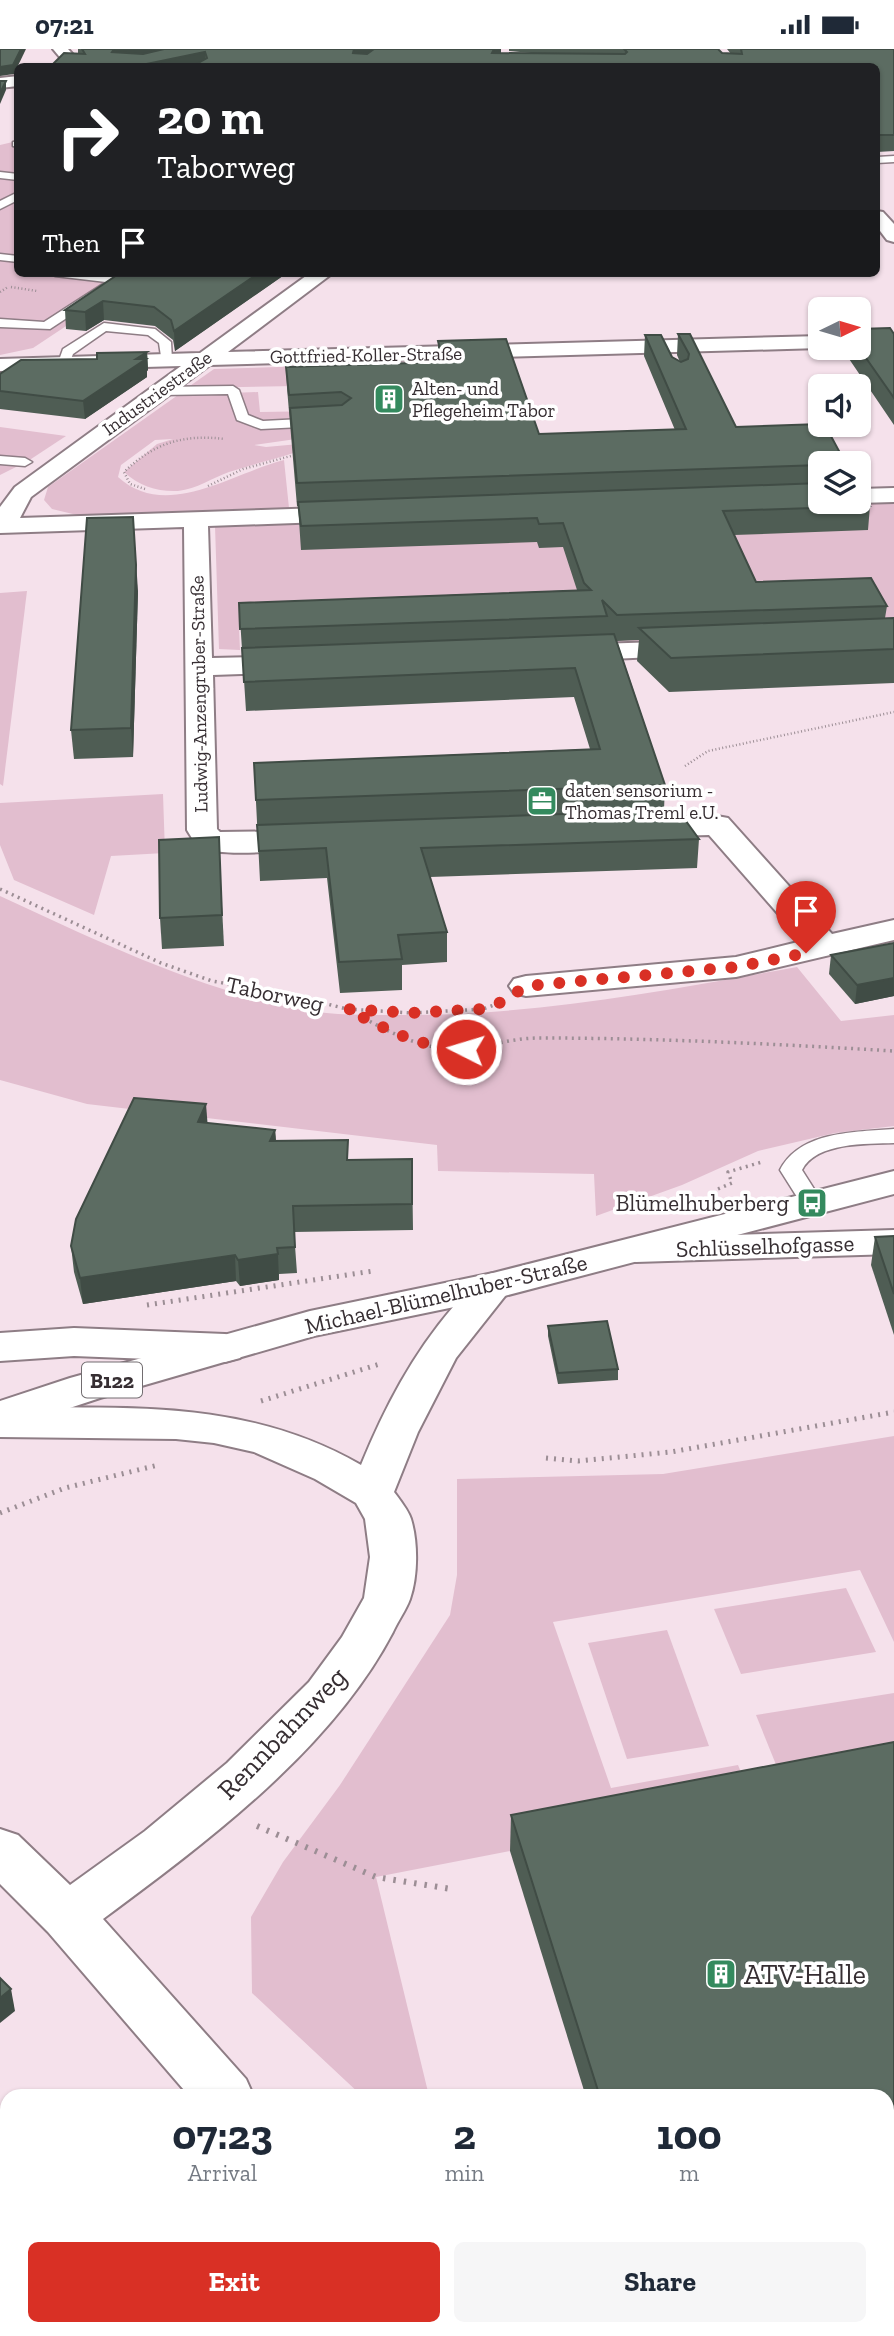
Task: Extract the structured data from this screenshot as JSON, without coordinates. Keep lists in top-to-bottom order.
{
  "streets": {
    "street": [
      "Gottfried-Koller-Straße",
      "Industriestraße",
      "Ludwig-Anzengruber-Straße",
      "Schlüsselhofgasse",
      "Michael-Blümelhuber-Straße",
      "B122",
      "Rennbahnweg"
    ],
    "path": ["Taborweg"]
  },
  "crossings": [
    ["Gottfried-Koller-Straße", "Industriestraße"],
    ["Schlüsselhofgasse", "Michael-Blümelhuber-Straße"]
  ],
  "places": {
    "building": ["Alten- und Pflegeheim Tabor", "ATV-Halle"],
    "office": ["daten sensorium - Thomas Treml e.U."],
    "bus stop": ["Blümelhuberberg"]
  },
  "north": "right",
  "page": {
    "status": "07:21",
    "turn": ["20 m", "Taborweg"],
    "then": "Then",
    "eta": [
      "07:23",
      "Arrival",
      "2",
      "min",
      "100",
      "m"
    ],
    "buttons": ["Exit", "Share"]
  }
}
